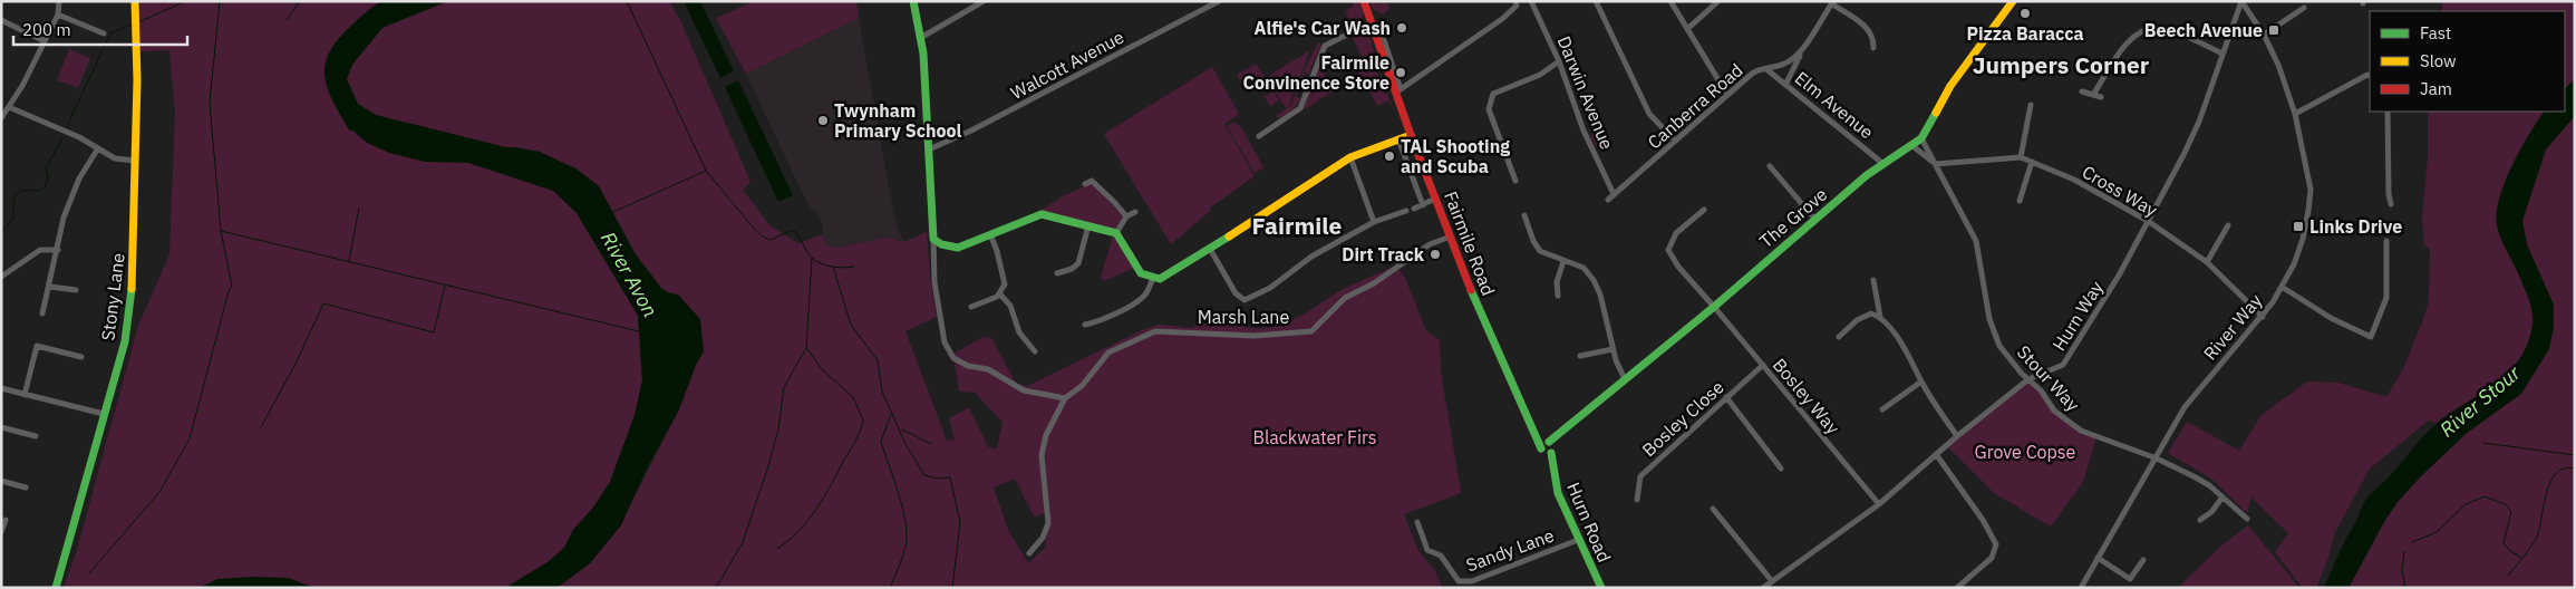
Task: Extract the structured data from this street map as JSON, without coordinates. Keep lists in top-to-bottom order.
{
  "streets": {
    "street": [
      "Walcott Avenue",
      "Darwin Avenue",
      "Elm Avenue",
      "Canberra Road",
      "Cross Way",
      "The Grove",
      "Fairmile Road",
      "Stony Lane",
      "Hurn Way",
      "Marsh Lane",
      "River Way",
      "Stour Way",
      "Bosley Way",
      "Bosley Close",
      "Hurn Road",
      "Sandy Lane"
    ]
  },
  "crossings": [
    ["Darwin Avenue", "Canberra Road"],
    ["Elm Avenue", "Canberra Road"],
    ["Elm Avenue", "The Grove"],
    ["Cross Way", "Hurn Way"],
    ["Cross Way", "River Way"],
    ["The Grove", "Fairmile Road"],
    ["The Grove", "Stour Way"],
    ["The Grove", "Bosley Way"],
    ["The Grove", "Hurn Road"],
    ["Fairmile Road", "Marsh Lane"],
    ["Fairmile Road", "Hurn Road"],
    ["Hurn Way", "River Way"],
    ["Hurn Way", "Stour Way"],
    ["Hurn Way", "Bosley Way"],
    ["River Way", "Stour Way"],
    ["Bosley Way", "Bosley Close"],
    ["Hurn Road", "Sandy Lane"]
  ],
  "districts": ["Jumpers Corner", "Fairmile"],
  "water": ["River Avon", "River Stour"],
  "parks": ["Blackwater Firs", "Grove Copse"],
  "places": {
    "other": [
      "Pizza Baracca",
      "Alfie's Car Wash",
      "Fairmile Convinence Store",
      "Twynham Primary School",
      "TAL Shooting and Scuba",
      "Dirt Track"
    ],
    "transit": ["Beech Avenue", "Links Drive"]
  },
  "legend": ["Fast", "Slow", "Jam"],
  "scale_bar": "200 m"
}
